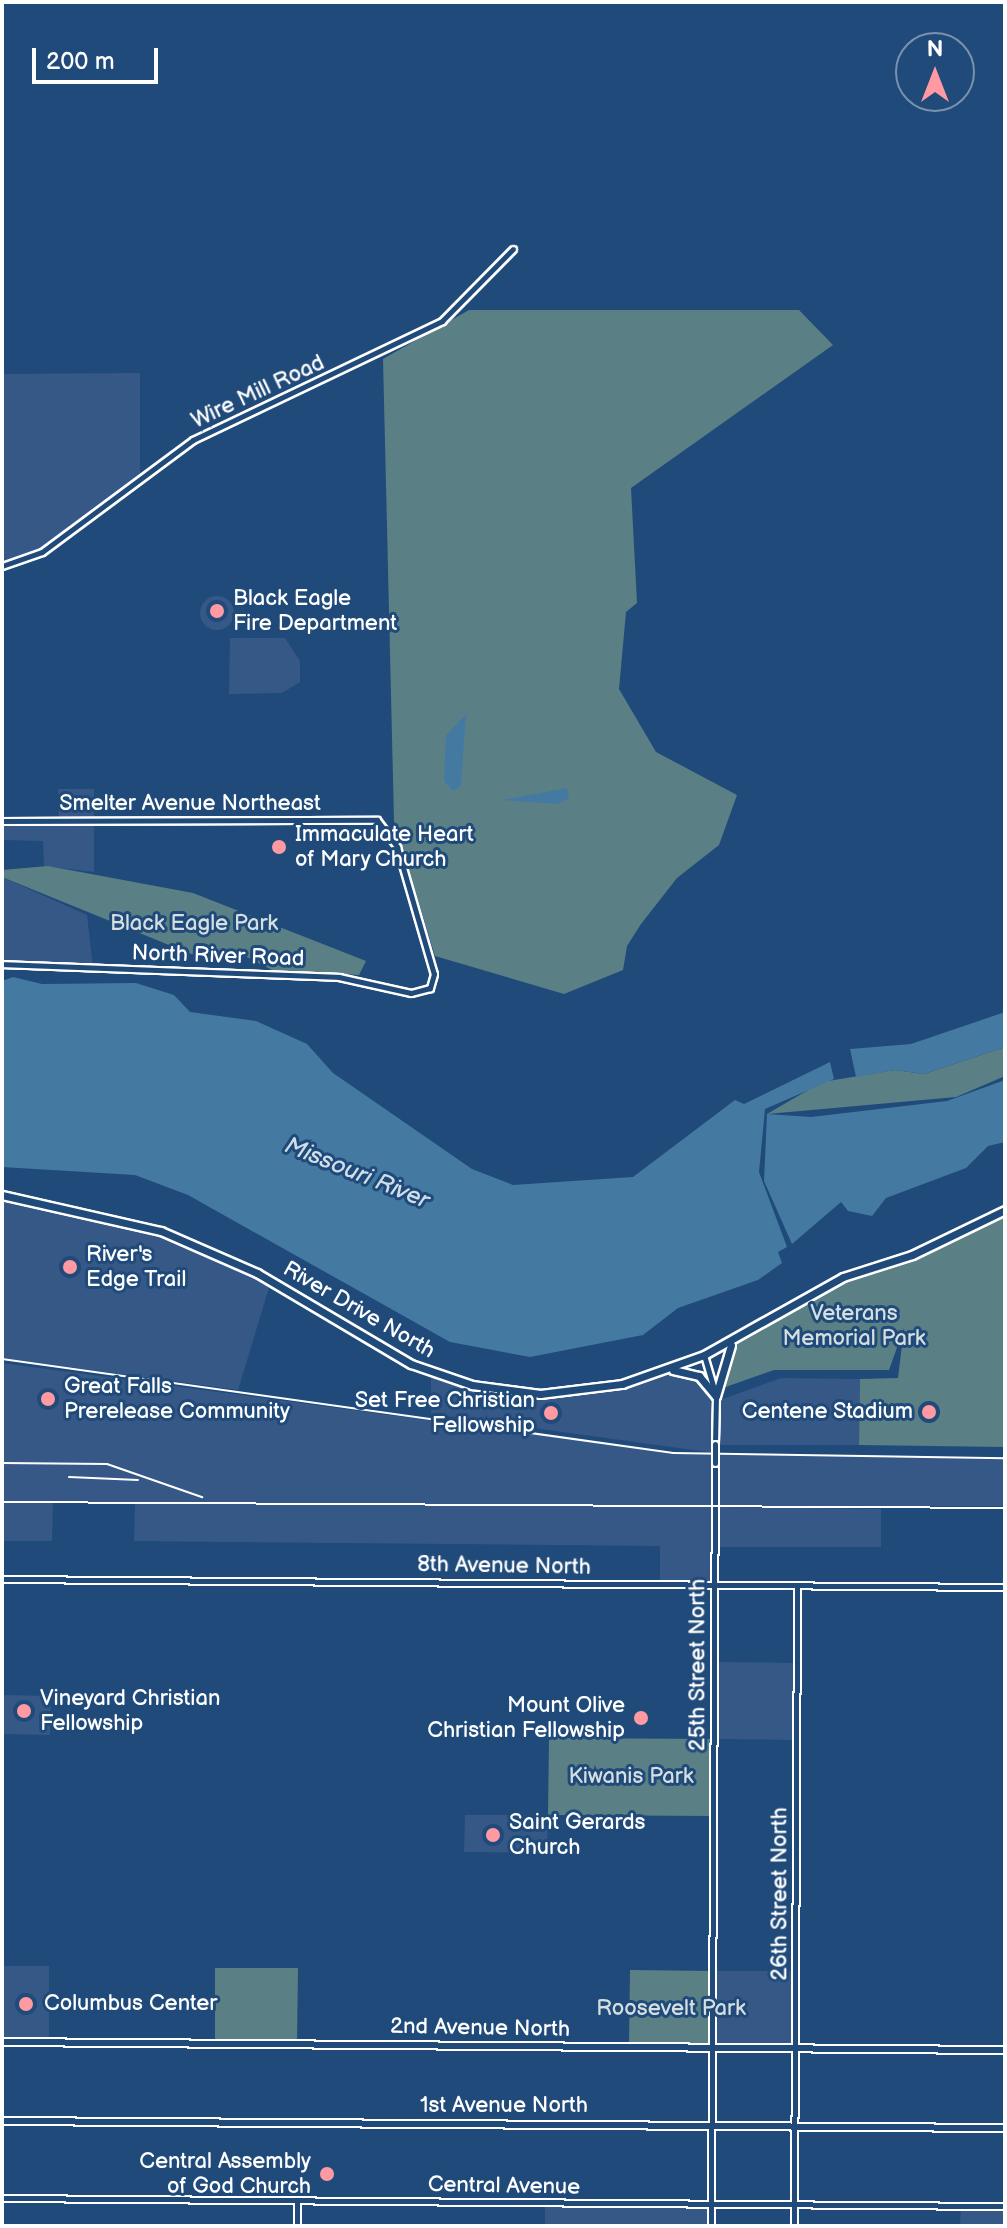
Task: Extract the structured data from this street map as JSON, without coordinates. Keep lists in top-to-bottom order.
{
  "streets": {
    "main road": ["River Drive North", "2nd Avenue North", "1st Avenue North"],
    "street": [
      "Wire Mill Road",
      "Smelter Avenue Northeast",
      "North River Road",
      "8th Avenue North",
      "25th Street North",
      "26th Street North",
      "Central Avenue"
    ]
  },
  "crossings": [
    ["Smelter Avenue Northeast", "North River Road"],
    ["8th Avenue North", "25th Street North"],
    ["8th Avenue North", "26th Street North"],
    ["25th Street North", "2nd Avenue North"],
    ["25th Street North", "1st Avenue North"],
    ["25th Street North", "Central Avenue"],
    ["26th Street North", "2nd Avenue North"],
    ["26th Street North", "1st Avenue North"],
    ["26th Street North", "Central Avenue"]
  ],
  "water": ["Missouri River"],
  "parks": [
    "Black Eagle Park",
    "Veterans Memorial Park",
    "Kiwanis Park",
    "Roosevelt Park"
  ],
  "places": [
    "Black Eagle Fire Department",
    "Immaculate Heart of Mary Church",
    "River's Edge Trail",
    "Great Falls Prerelease Community",
    "Centene Stadium",
    "Set Free Christian Fellowship",
    "Vineyard Christian Fellowship",
    "Mount Olive Christian Fellowship",
    "Saint Gerards Church",
    "Columbus Center",
    "Central Assembly of God Church"
  ],
  "scale_bar": "200 m",
  "north": "top"
}
